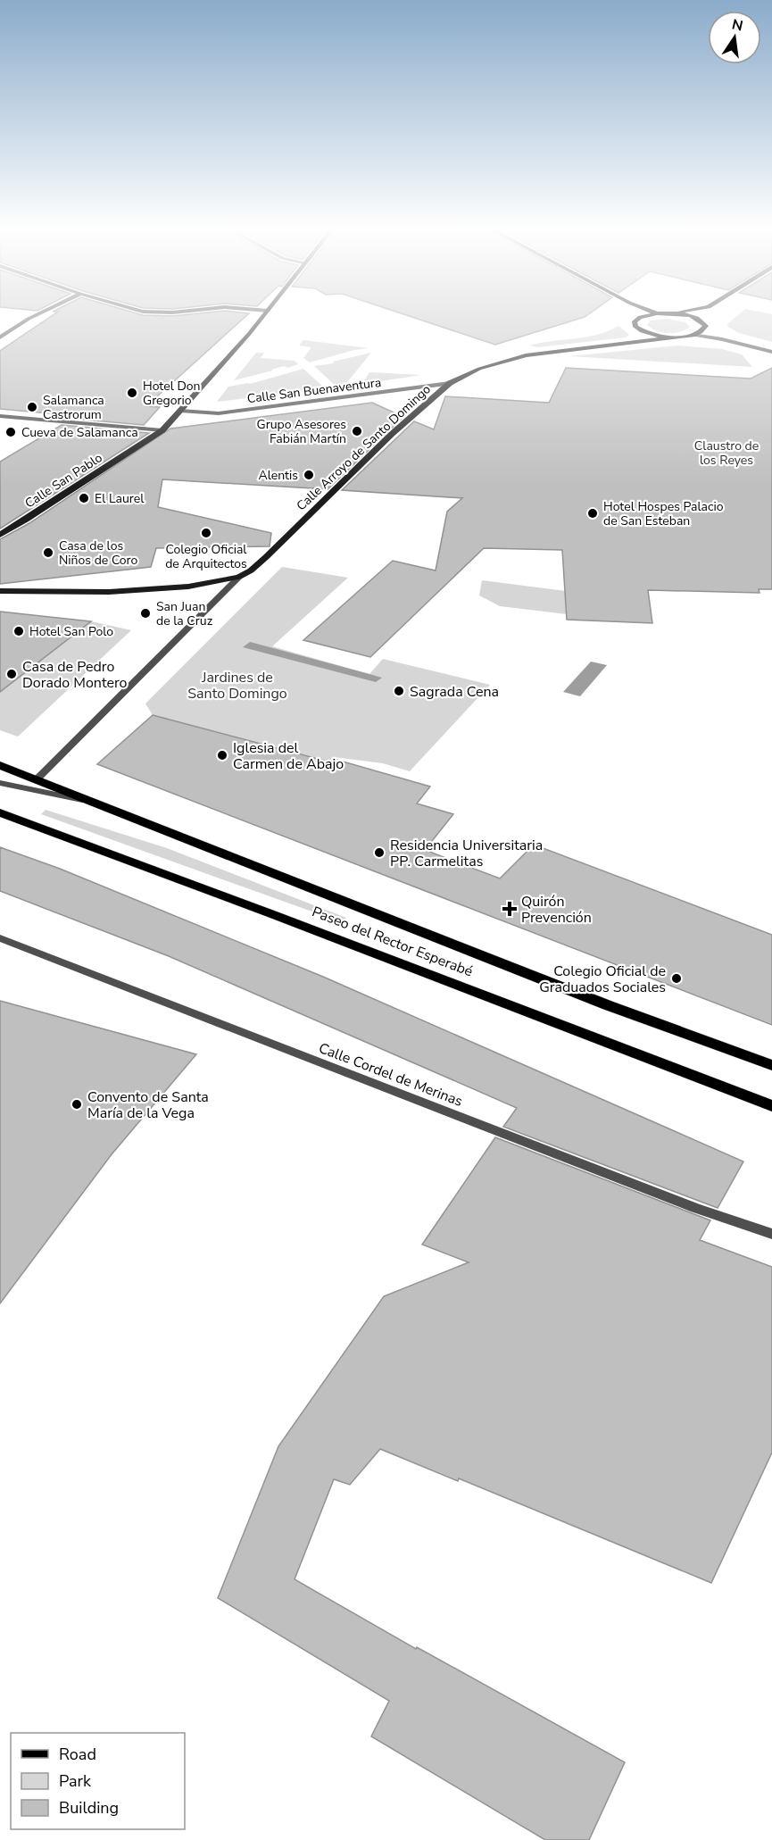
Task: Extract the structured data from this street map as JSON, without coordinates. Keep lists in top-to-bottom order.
{
  "streets": {
    "main road": ["Calle Arroyo de Santo Domingo", "Calle San Pablo", "Paseo del Rector Esperabé"],
    "street": ["Calle San Buenaventura", "Calle Cordel de Merinas"]
  },
  "crossings": [
    ["Calle San Buenaventura", "Calle Arroyo de Santo Domingo"],
    ["Calle San Buenaventura", "Calle San Pablo"],
    ["Calle Arroyo de Santo Domingo", "Paseo del Rector Esperabé"]
  ],
  "parks": ["Claustro de los Reyes", "Jardines de Santo Domingo"],
  "places": {
    "other": [
      "Hotel Don Gregorio",
      "Salamanca Castrorum",
      "Grupo Asesores Fabián Martín",
      "Cueva de Salamanca",
      "Alentis",
      "El Laurel",
      "Hotel Hospes Palacio de San Esteban",
      "Colegio Oficial de Arquitectos",
      "Casa de los Niños de Coro",
      "San Juan de la Cruz",
      "Hotel San Polo",
      "Casa de Pedro Dorado Montero",
      "Sagrada Cena",
      "Iglesia del Carmen de Abajo",
      "Residencia Universitaria PP. Carmelitas",
      "Colegio Oficial de Graduados Sociales",
      "Convento de Santa María de la Vega"
    ],
    "health": ["Quirón Prevención"]
  },
  "legend": ["Road", "Park", "Building"],
  "north": "top"
}
